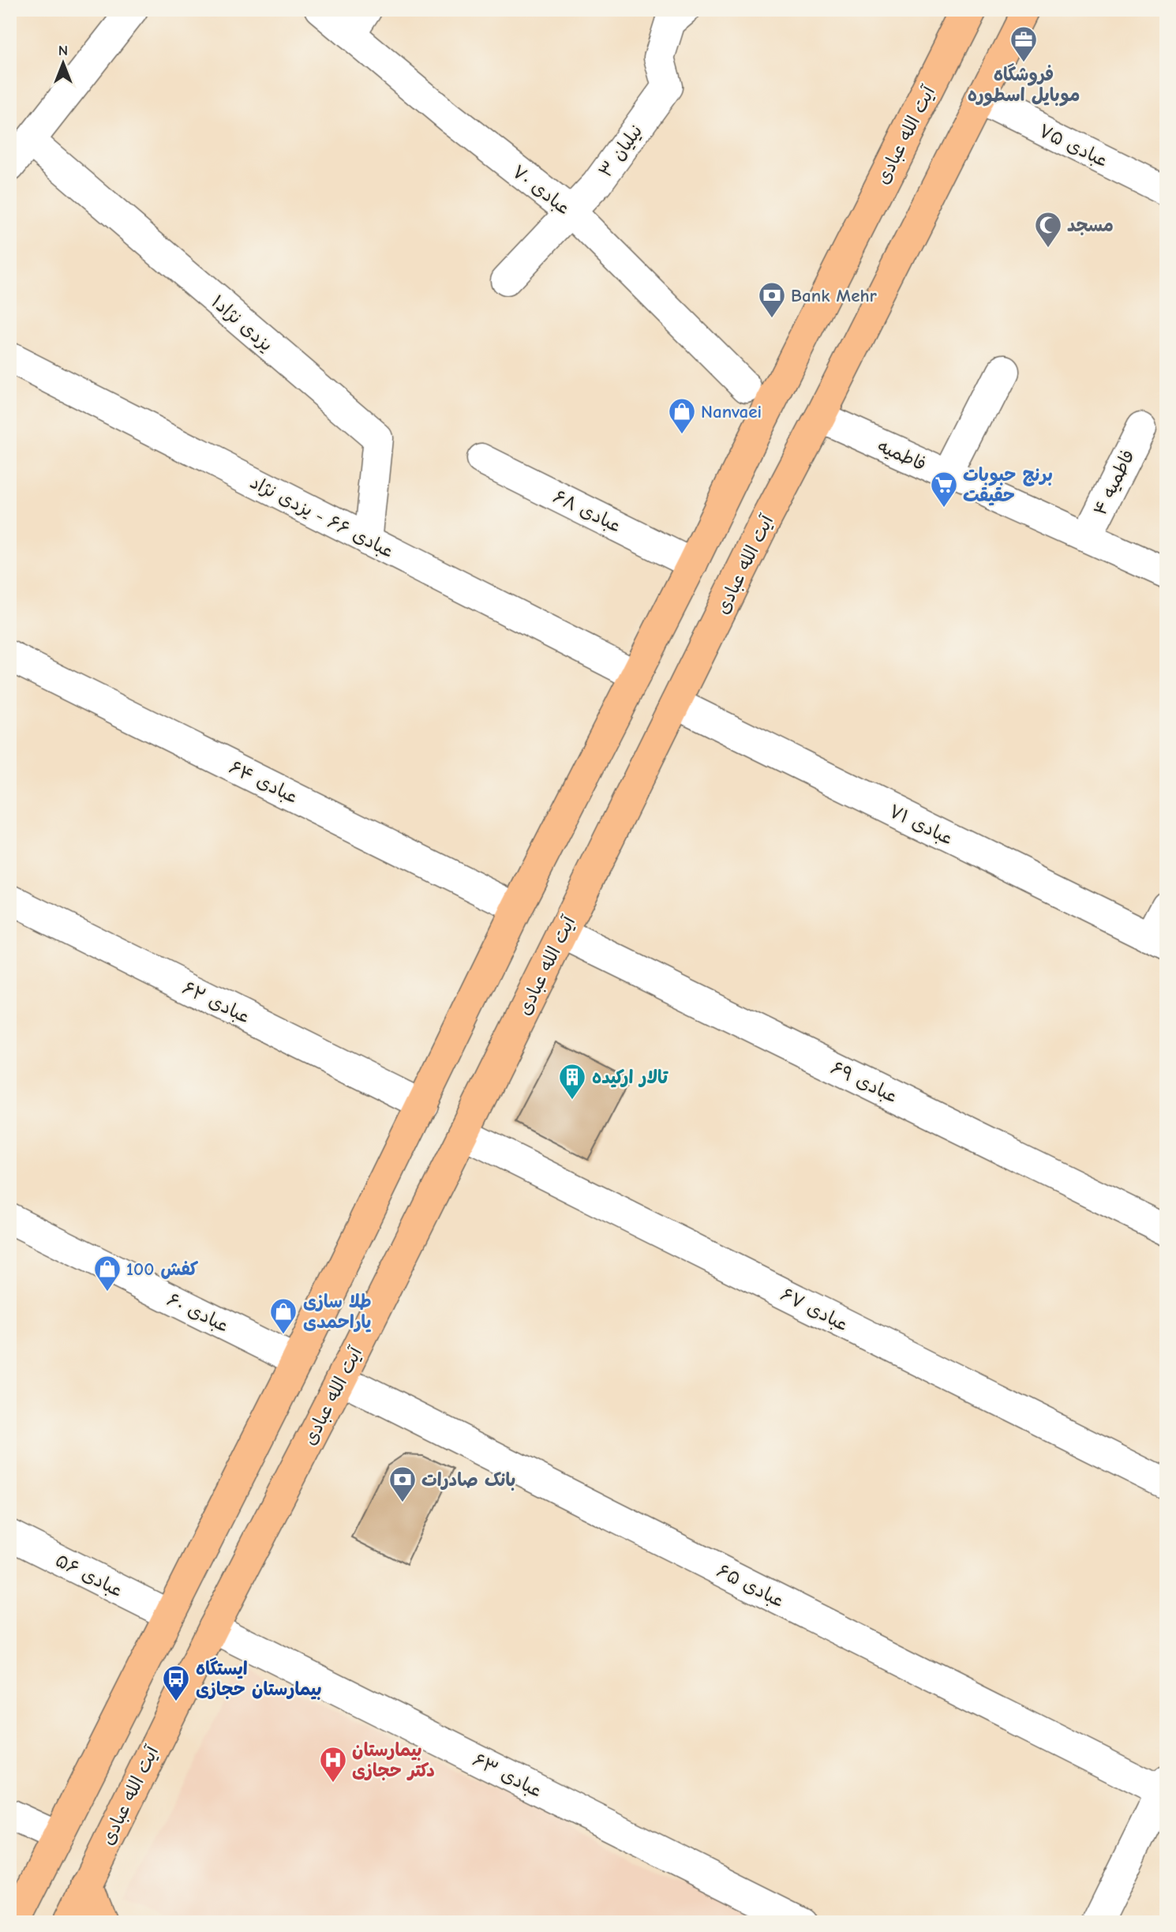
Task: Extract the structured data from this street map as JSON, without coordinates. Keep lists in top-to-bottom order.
{
  "streets": {
    "main road": ["آیت الله عبادی"],
    "street": [
      "عبادی ۷۵",
      "نیلیان ۳",
      "عبادی ۷۰",
      "یزدی نژاد۱",
      "فاطمیه",
      "فاطمیه ۴",
      "عبادی ۶۸",
      "عبادی ۶۶ - یزدی نژاد",
      "عبادی ۶۴",
      "عبادی ۷۱",
      "عبادی ۶۲",
      "عبادی ۶۹",
      "عبادی ۶۷",
      "عبادی ۶۰",
      "عبادی ۵۶",
      "عبادی ۶۵",
      "عبادی ۶۳"
    ]
  },
  "crossings": [
    ["آیت الله عبادی", "عبادی ۷۵"],
    ["آیت الله عبادی", "فاطمیه"],
    ["آیت الله عبادی", "عبادی ۶۸"],
    ["آیت الله عبادی", "عبادی ۶۶ - یزدی نژاد"],
    ["آیت الله عبادی", "عبادی ۶۴"],
    ["آیت الله عبادی", "عبادی ۷۱"],
    ["آیت الله عبادی", "عبادی ۶۲"],
    ["آیت الله عبادی", "عبادی ۶۹"],
    ["آیت الله عبادی", "عبادی ۶۷"],
    ["آیت الله عبادی", "عبادی ۶۰"],
    ["آیت الله عبادی", "عبادی ۵۶"],
    ["آیت الله عبادی", "عبادی ۶۵"],
    ["آیت الله عبادی", "عبادی ۶۳"],
    ["نیلیان ۳", "عبادی ۷۰"],
    ["یزدی نژاد۱", "عبادی ۶۶ - یزدی نژاد"],
    ["فاطمیه", "فاطمیه ۴"]
  ],
  "places": {
    "office": ["فروشگاه موبایل اسطوره"],
    "mosque": ["مسجد"],
    "bank": ["Bank Mehr", "بانک صادرات"],
    "shop": ["Nanvaei", "کفش 100", "طلا سازی یاراحمدی"],
    "supermarket": ["برنج حبوبات حقیقت"],
    "building": ["تالار ارکیده"],
    "bus stop": ["ایستگاه بیمارستان حجازی"],
    "hospital": ["بیمارستان دکتر حجازی"]
  },
  "north": "top"
}
